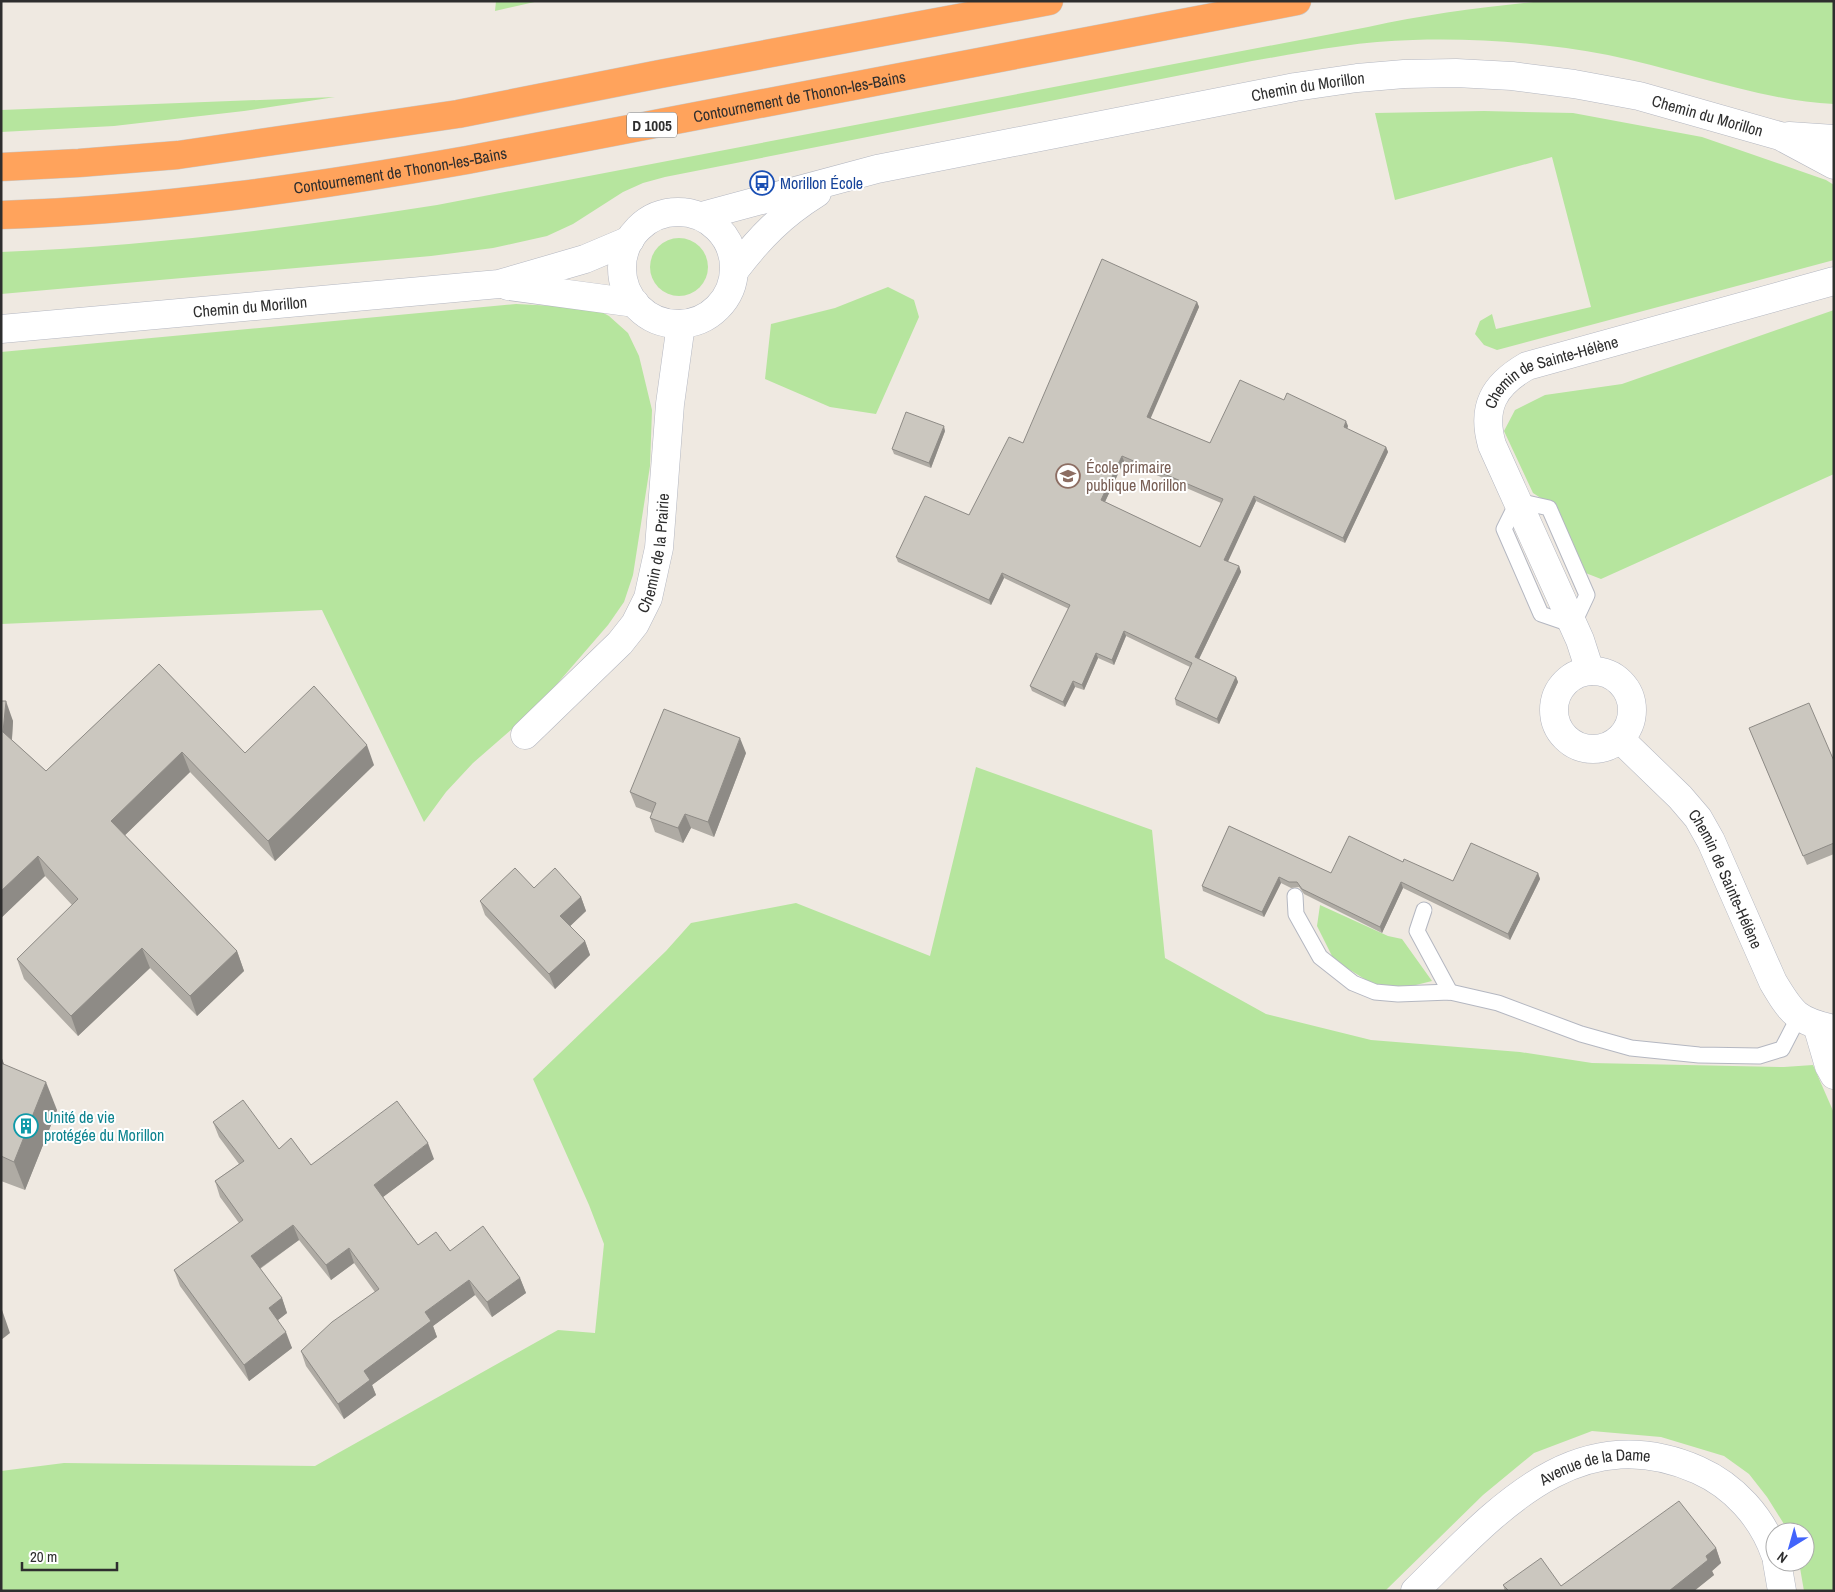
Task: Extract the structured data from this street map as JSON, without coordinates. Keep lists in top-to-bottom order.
{
  "streets": {
    "highway": ["Contournement de Thonon-les-Bains", "D 1005"],
    "street": [
      "Chemin du Morillon",
      "Chemin de Sainte-Hélène",
      "Chemin de la Prairie",
      "Avenue de la Dame"
    ]
  },
  "crossings": [
    ["Chemin du Morillon", "Chemin de la Prairie"]
  ],
  "places": {
    "bus stop": ["Morillon École"],
    "school or university": ["École primaire publique Morillon"],
    "building": ["Unité de vie protégée du Morillon"]
  },
  "scale_bar": "20 m",
  "north": "bottom left"
}
